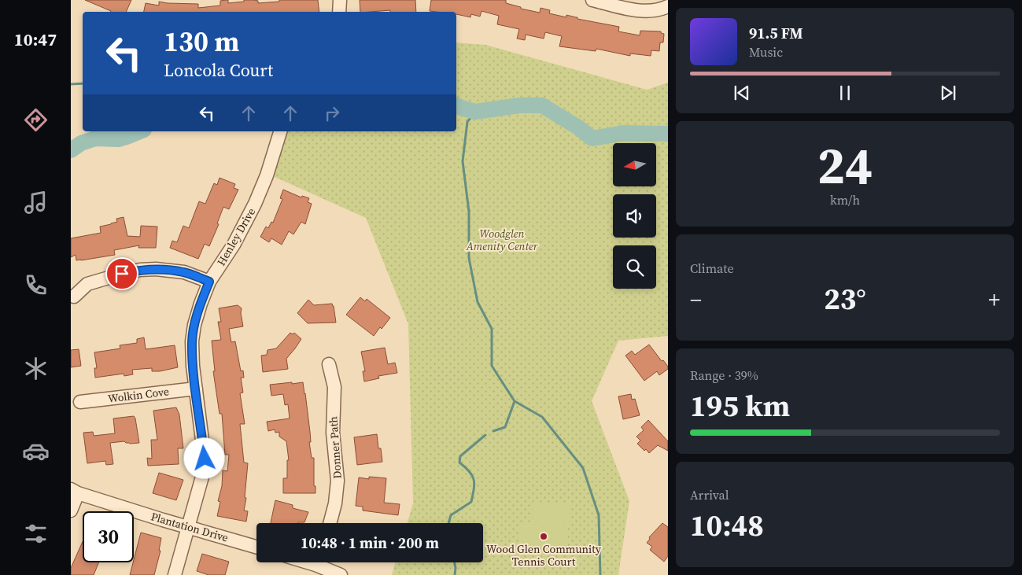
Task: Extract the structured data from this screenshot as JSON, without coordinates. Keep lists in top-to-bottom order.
{
  "streets": {
    "street": [
      "Henley Drive",
      "Wolkin Cove",
      "Donner Path",
      "Plantation Drive"
    ]
  },
  "crossings": [
    ["Henley Drive", "Wolkin Cove"],
    ["Henley Drive", "Plantation Drive"]
  ],
  "parks": ["Woodglen Amenity Center"],
  "places": ["Wood Glen Community Tennis Court"],
  "north": "left",
  "page": {
    "tabs": "10:47",
    "turn": ["130 m", "Loncola Court"],
    "song": ["91.5 FM", "Music"],
    "tile": [
      ["24", "km/h"],
      "Climate",
      ["Range · 39%", "195 km"],
      ["Arrival", "10:48"]
    ],
    "heat": ["−", "23°", "+"],
    "limit": "30",
    "trip": "10:48 · 1 min · 200 m"
  }
}
